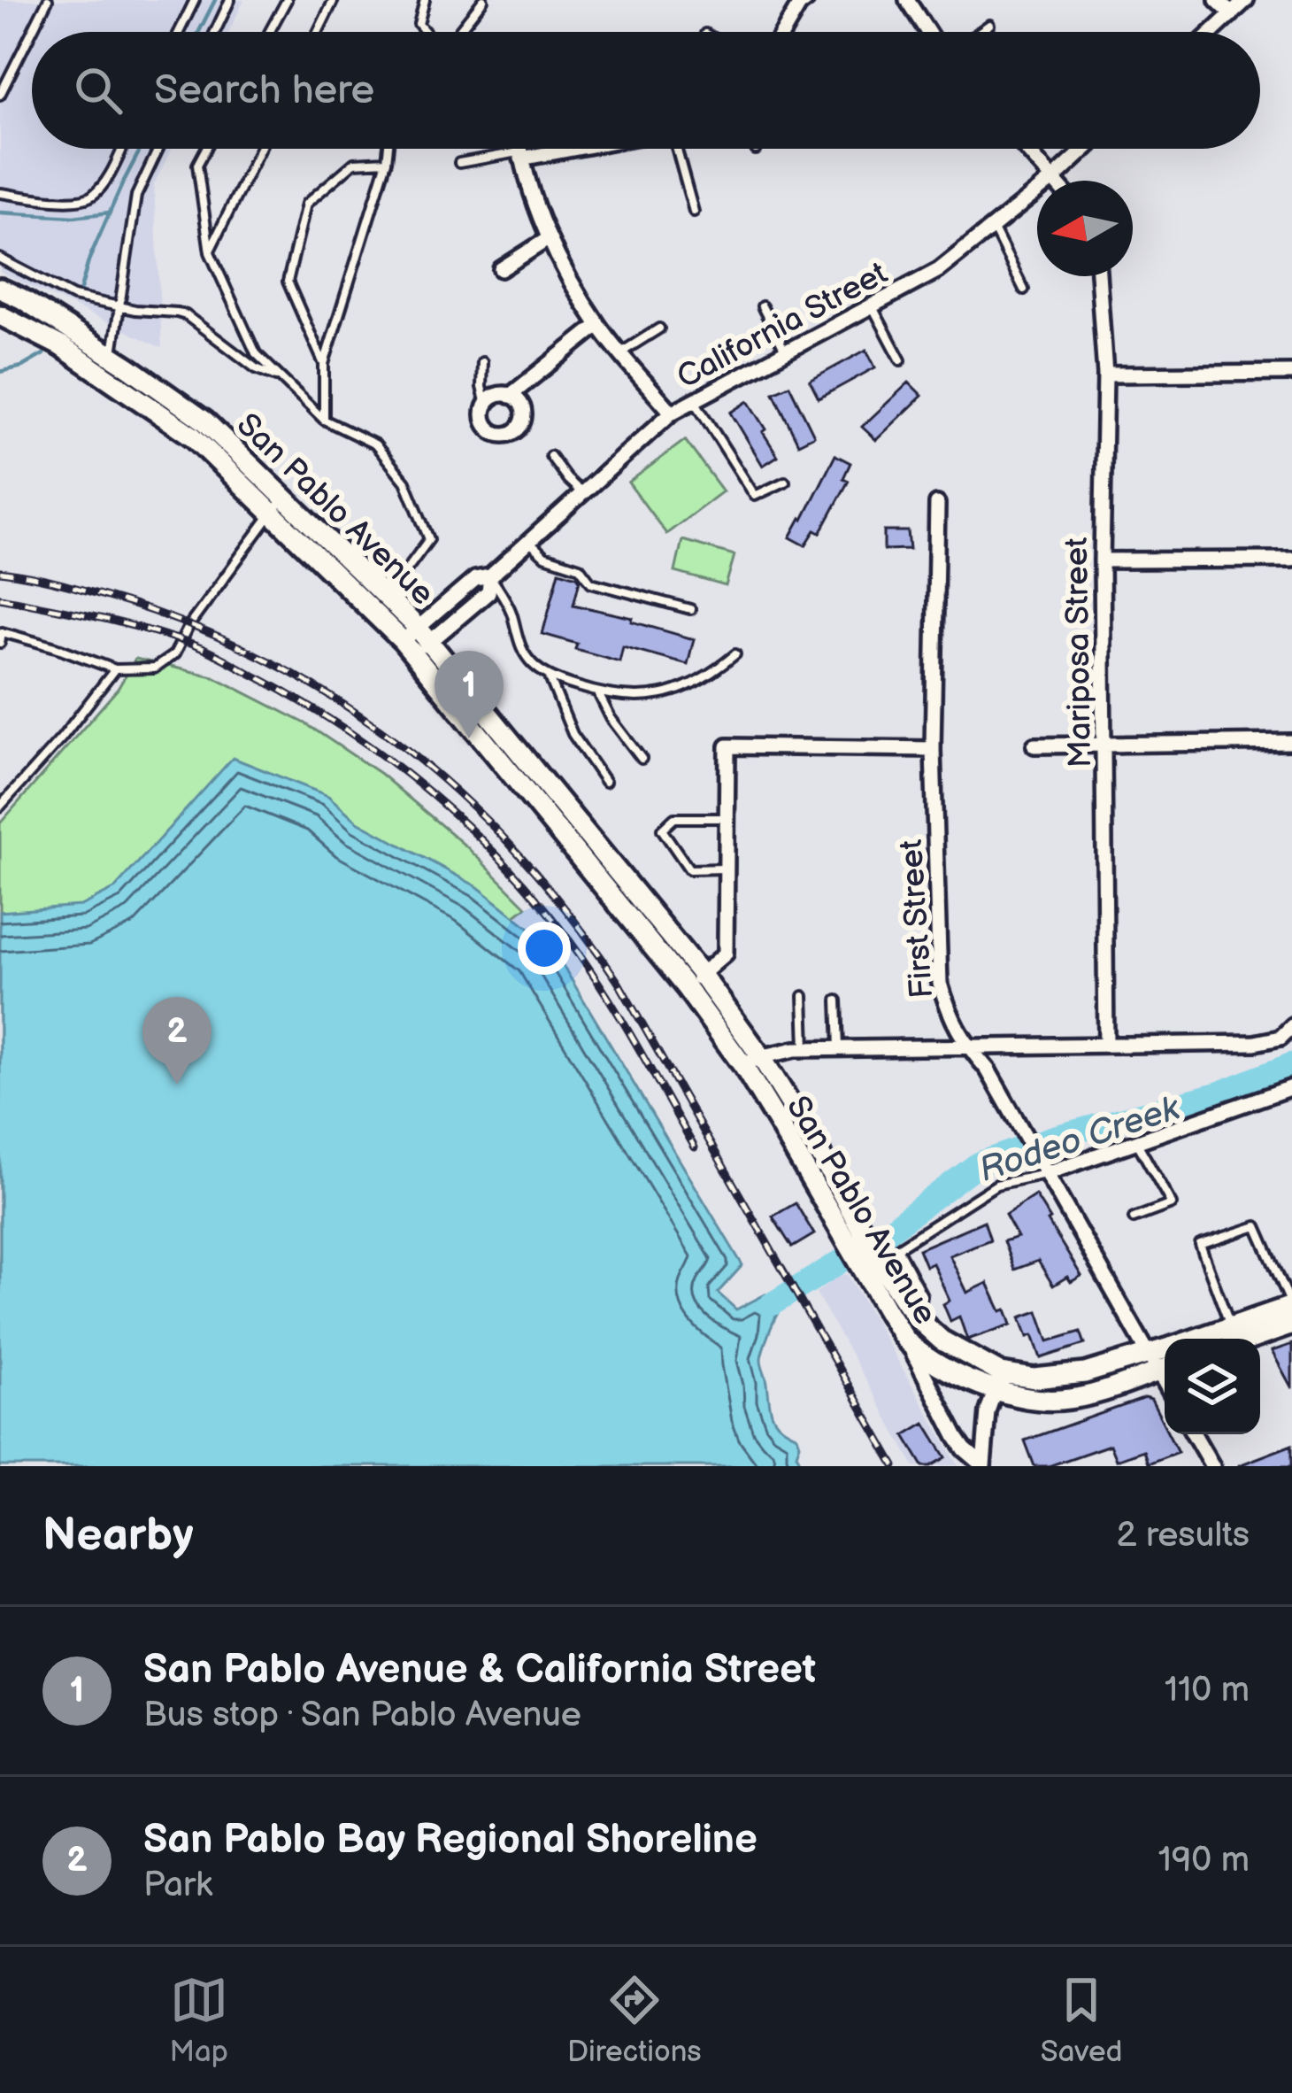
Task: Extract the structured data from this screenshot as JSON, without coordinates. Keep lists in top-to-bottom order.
{
  "streets": {
    "main road": ["San Pablo Avenue"],
    "street": ["California Street", "Mariposa Street", "First Street"]
  },
  "crossings": [
    ["California Street", "San Pablo Avenue"]
  ],
  "water": ["Rodeo Creek"],
  "north": "left",
  "page": {
    "search": "Search here",
    "pins": ["1", "2"],
    "heading": ["Nearby", "2 results"],
    "list": [
      {
        "mark": "1",
        "name": "San Pablo Avenue & California Street",
        "note": "Bus stop · San Pablo Avenue",
        "value": "110 m"
      },
      {
        "mark": "2",
        "name": "San Pablo Bay Regional Shoreline",
        "note": "Park",
        "value": "190 m"
      }
    ],
    "nav": ["Map", "Directions", "Saved"]
  }
}
